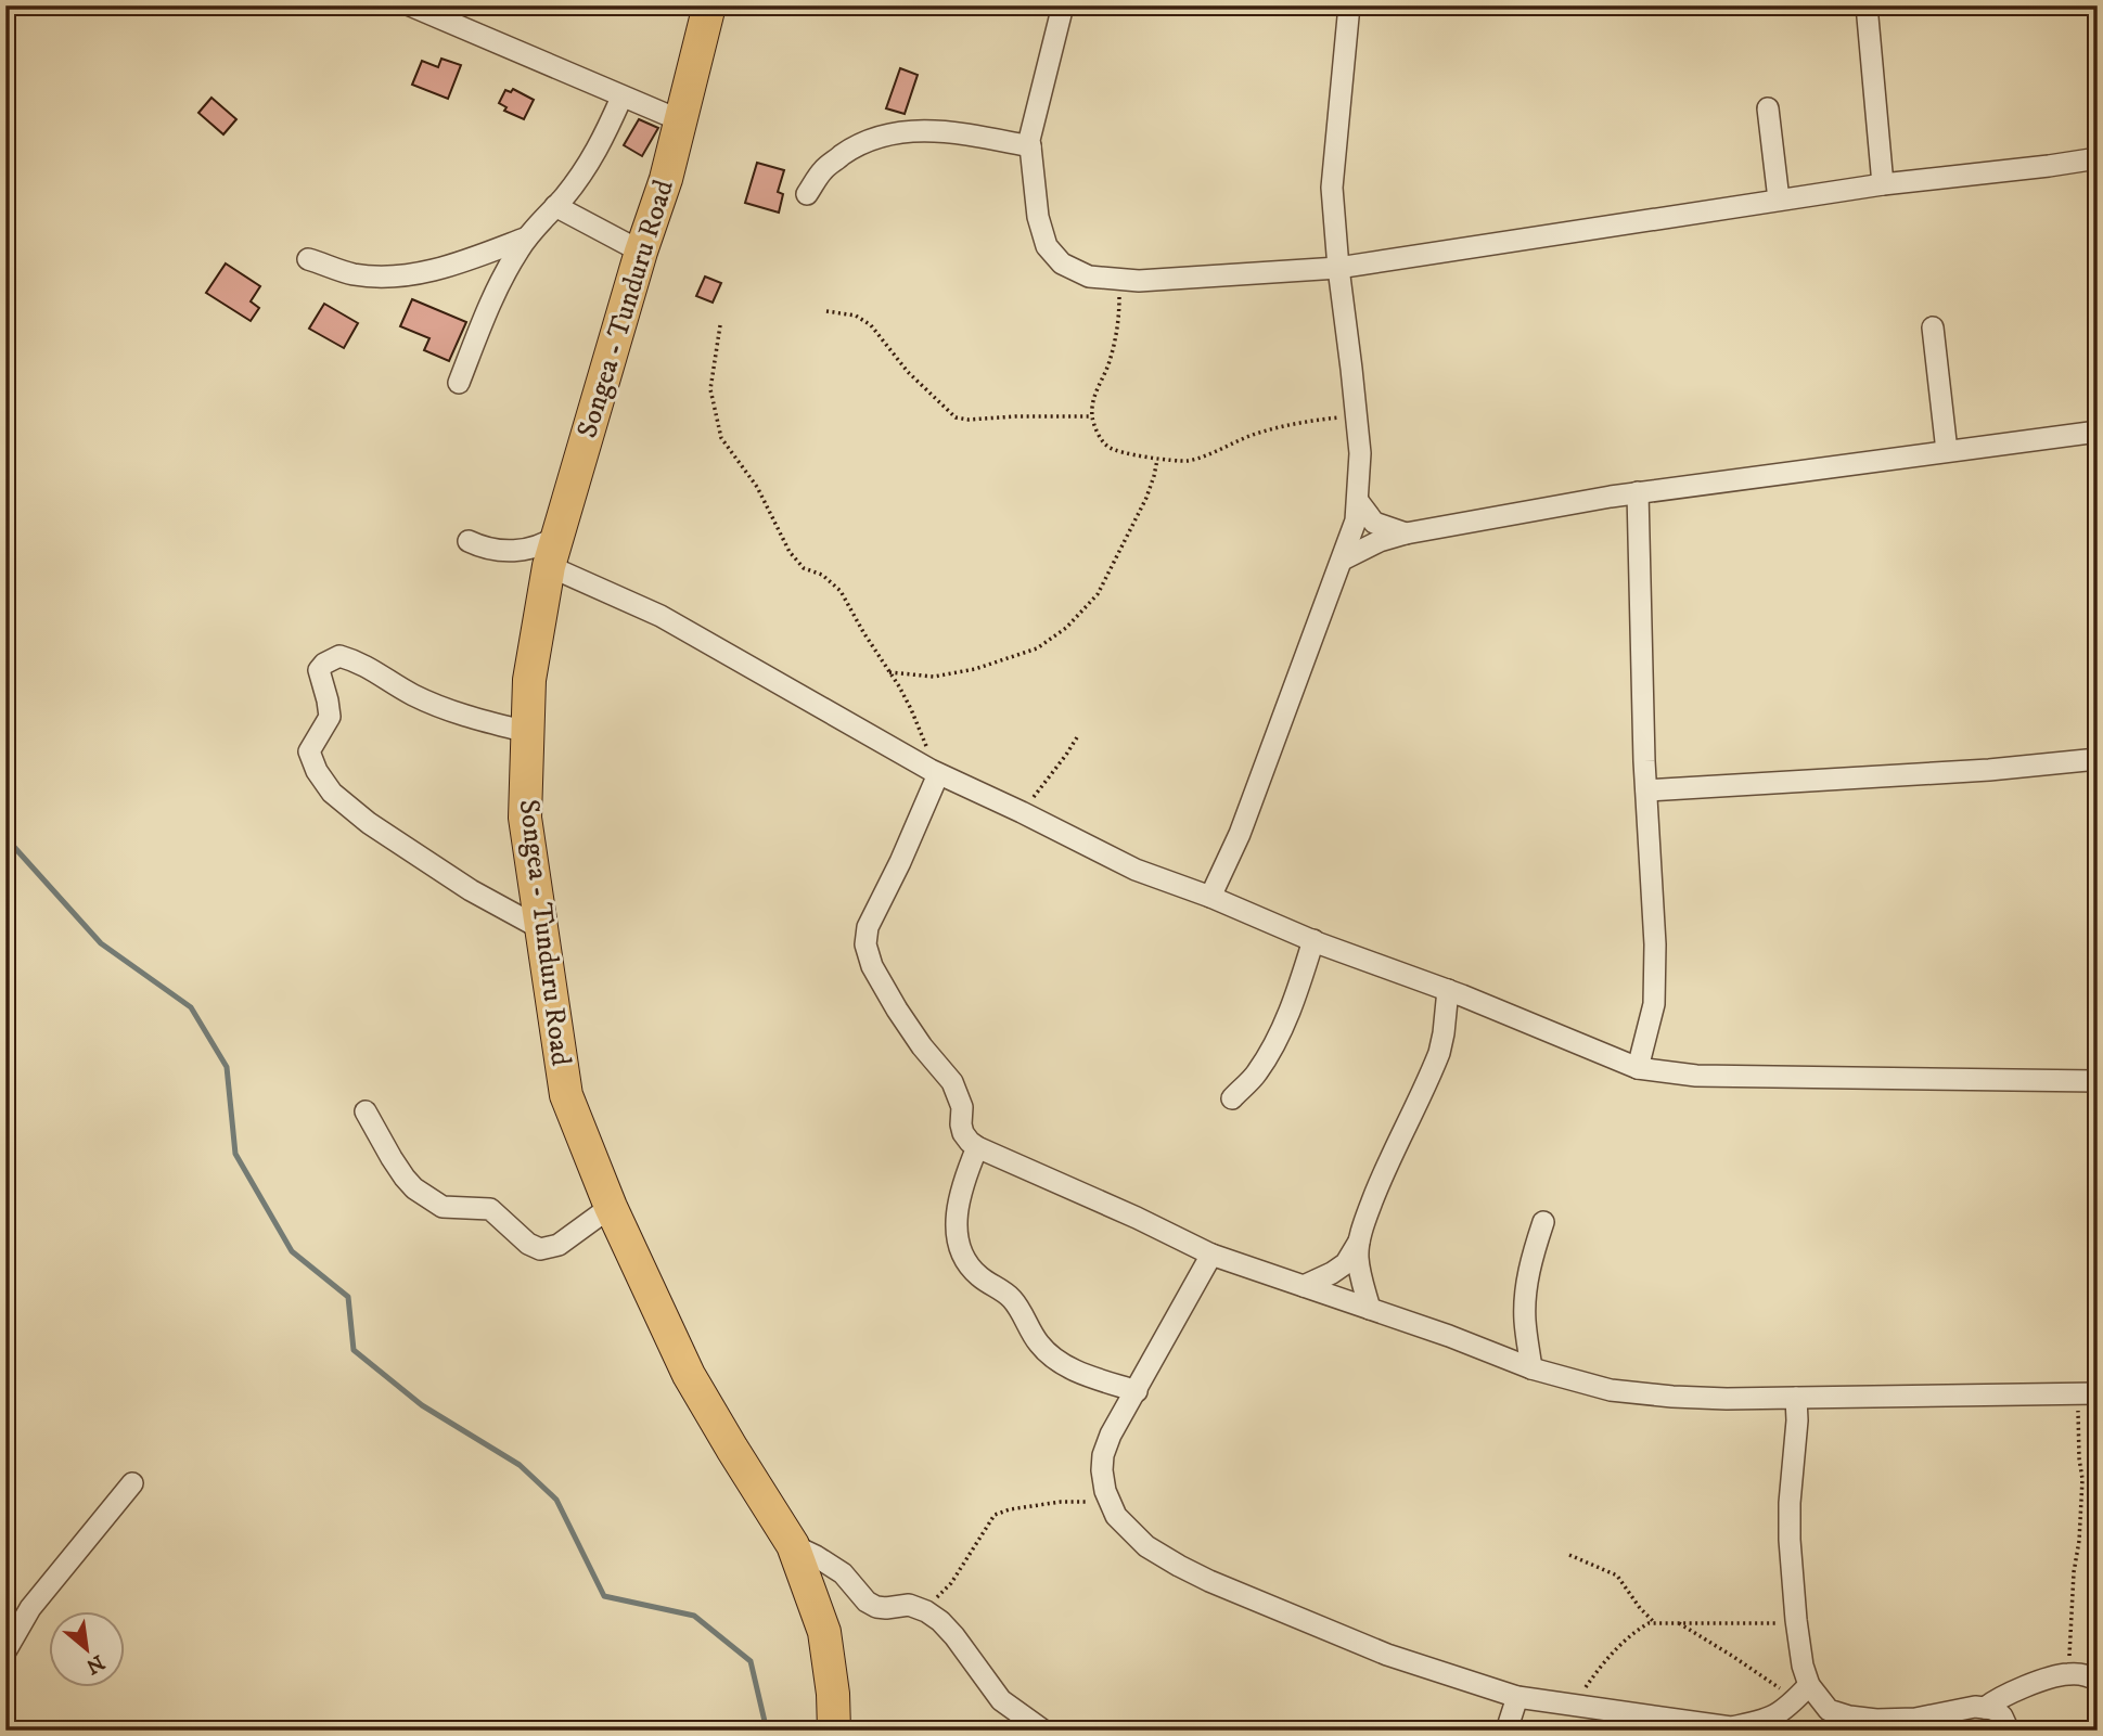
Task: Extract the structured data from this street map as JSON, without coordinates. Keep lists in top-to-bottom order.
{
  "streets": {
    "highway": ["Songea - Tunduru Road"]
  },
  "north": "bottom right"
}
